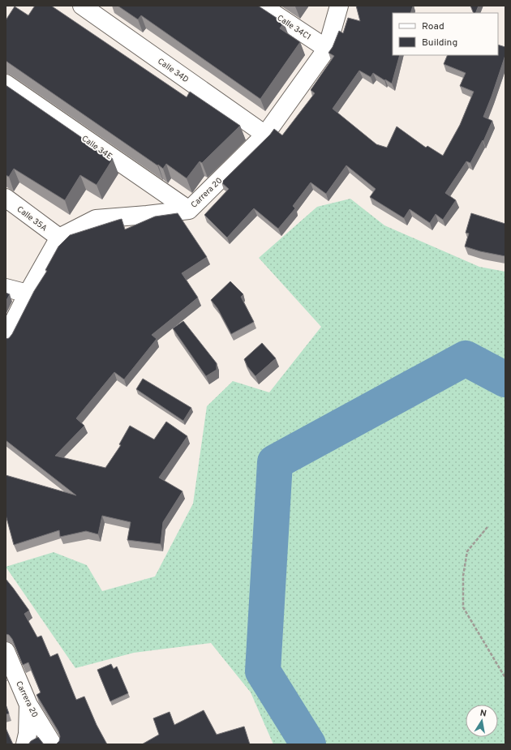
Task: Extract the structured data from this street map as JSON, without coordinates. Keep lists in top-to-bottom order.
{
  "streets": {
    "street": [
      "Calle 34C1",
      "Calle 34D",
      "Calle 34E",
      "Carrera 20",
      "Calle 35A"
    ]
  },
  "crossings": [
    ["Calle 34C1", "Carrera 20"],
    ["Calle 34D", "Carrera 20"],
    ["Calle 34E", "Carrera 20"],
    ["Carrera 20", "Calle 35A"]
  ],
  "legend": ["Road", "Building"],
  "north": "top"
}
